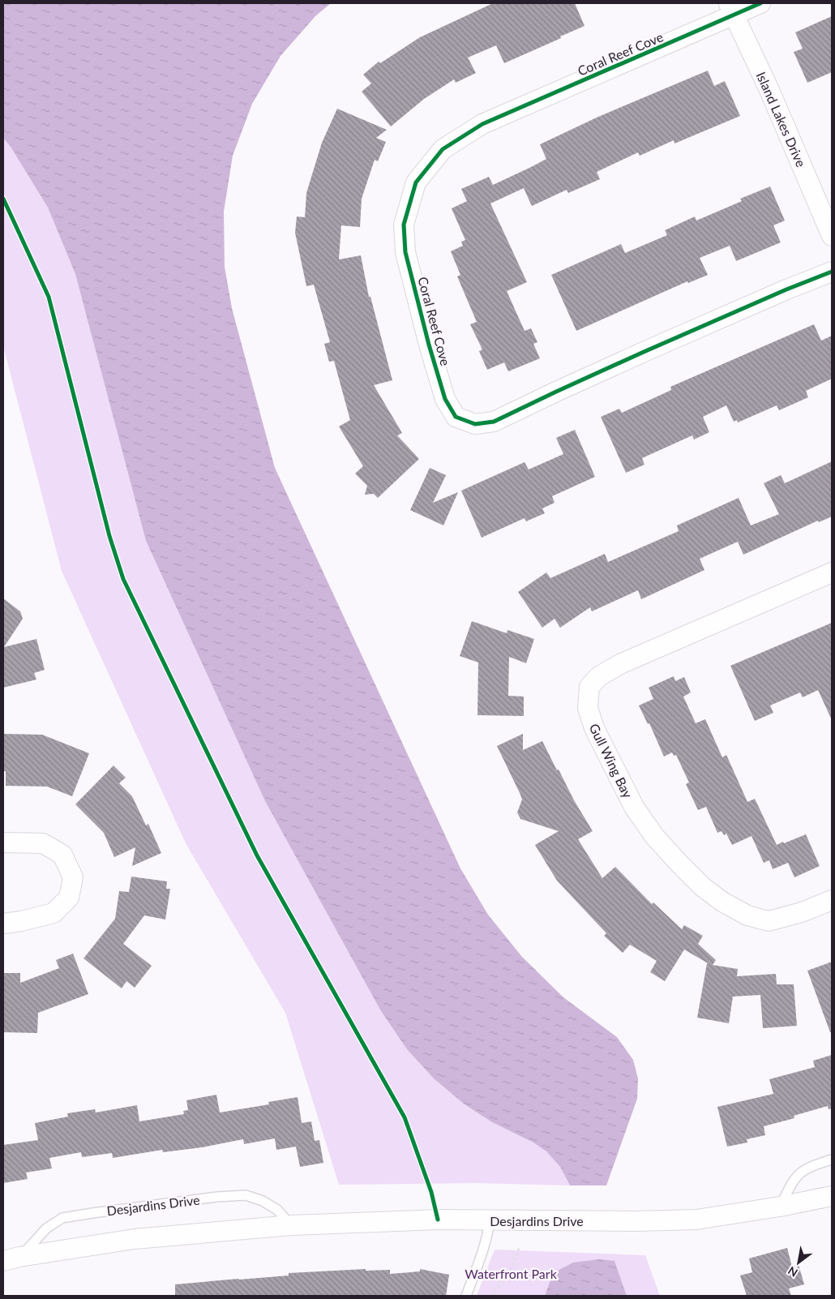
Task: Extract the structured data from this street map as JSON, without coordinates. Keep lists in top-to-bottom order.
{
  "streets": {
    "street": [
      "Coral Reef Cove",
      "Island Lakes Drive",
      "Gull Wing Bay",
      "Desjardins Drive"
    ]
  },
  "crossings": [
    ["Coral Reef Cove", "Island Lakes Drive"]
  ],
  "parks": ["Waterfront Park"],
  "north": "bottom left"
}
